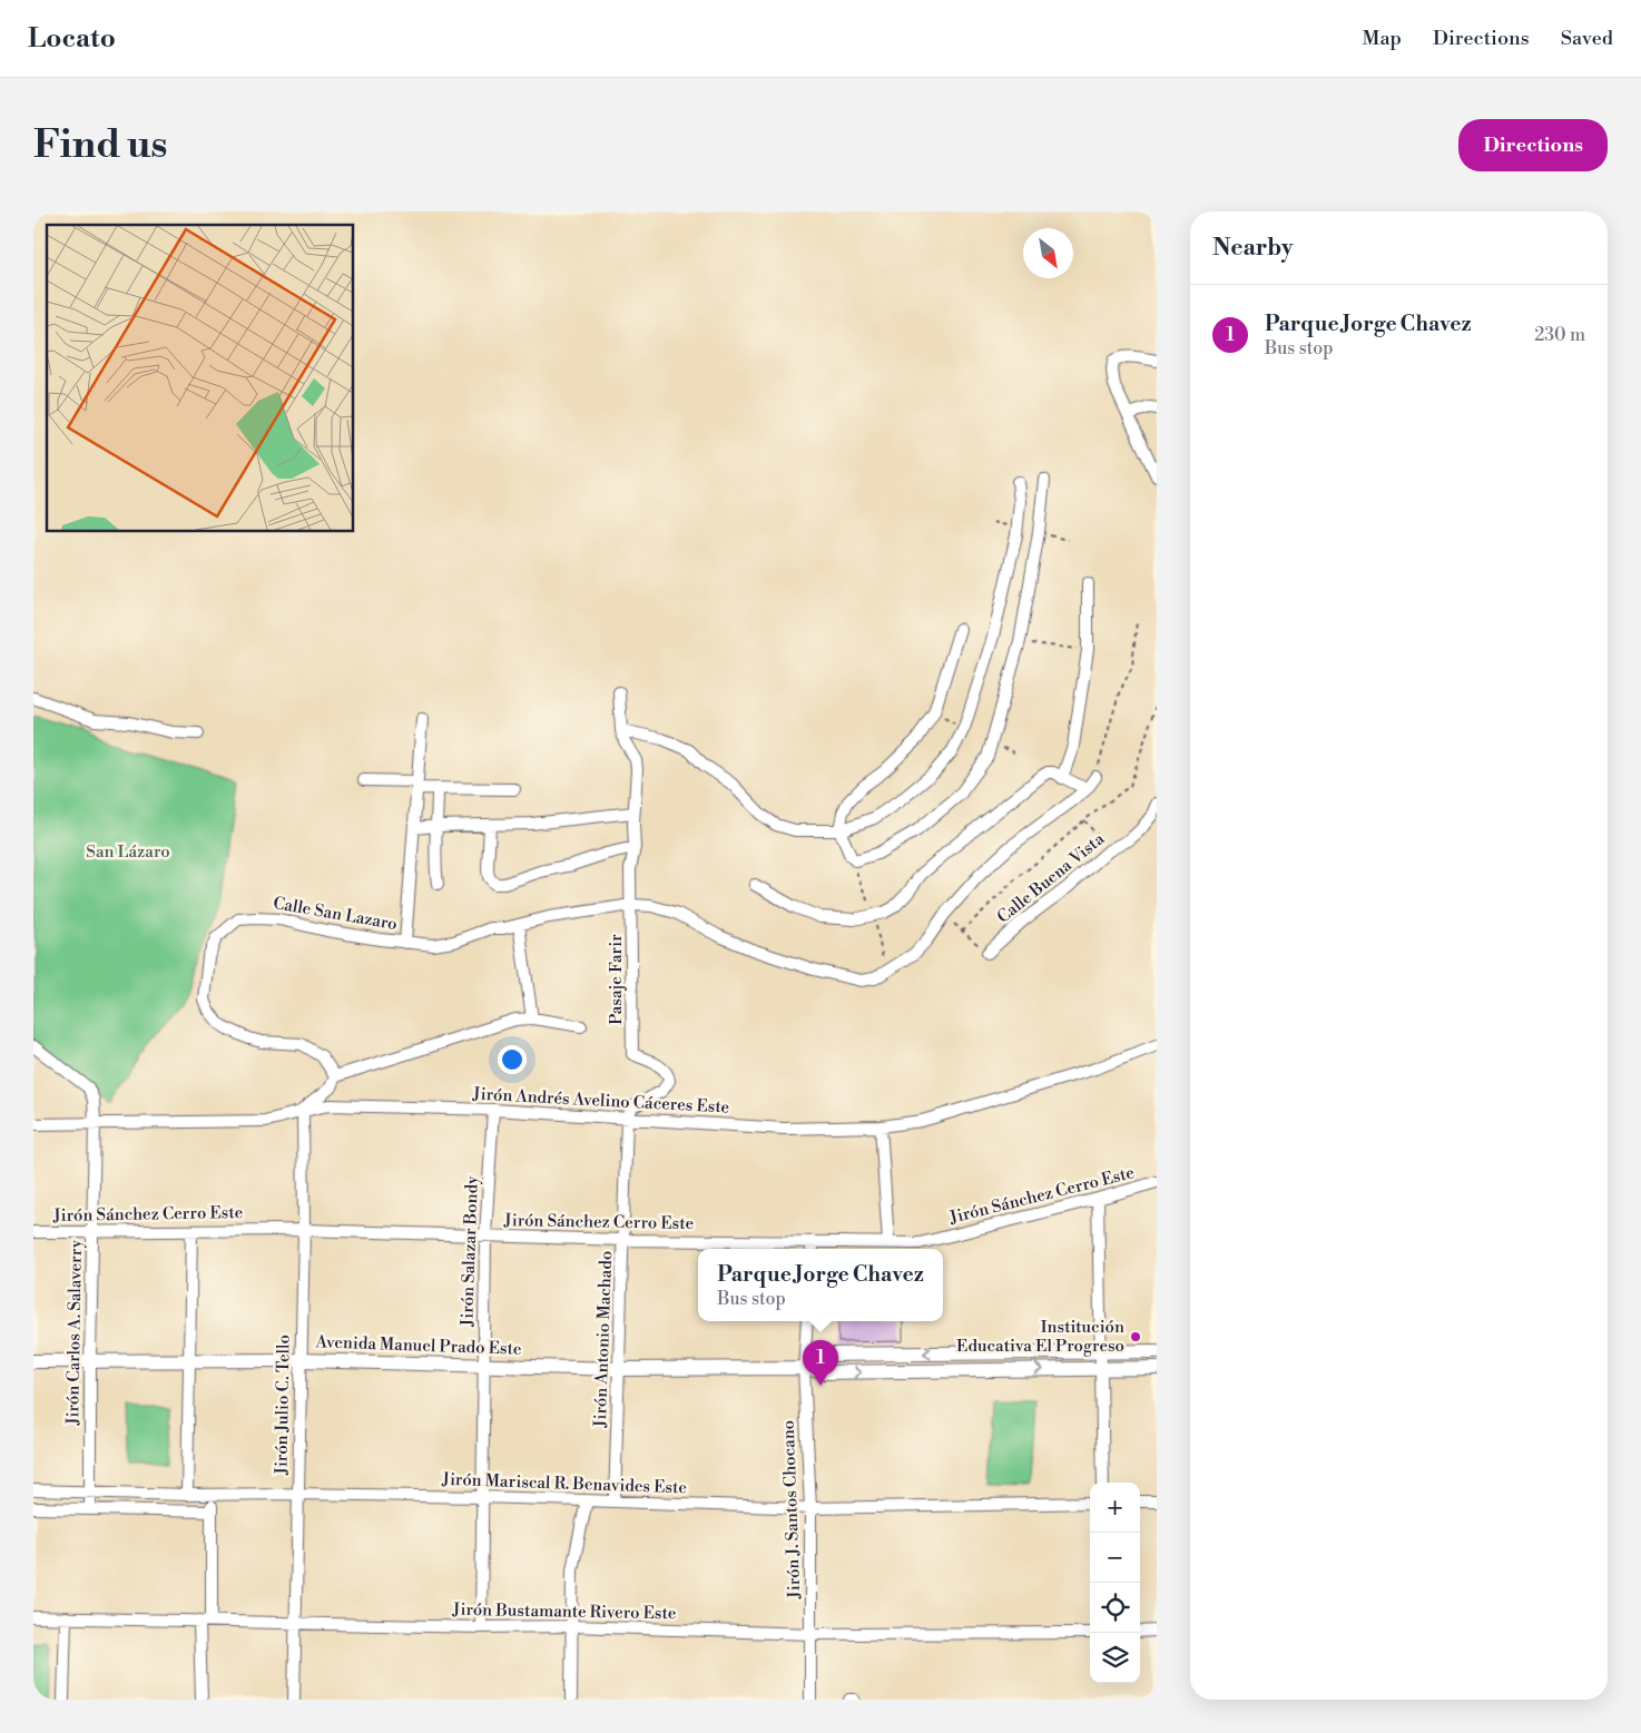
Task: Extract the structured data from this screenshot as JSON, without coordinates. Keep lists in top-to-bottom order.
{
  "streets": {
    "street": [
      "Calle Buena Vista",
      "Calle San Lazaro",
      "Pasaje Farir",
      "Jirón Andrés Avelino Cáceres Este",
      "Jirón Sánchez Cerro Este",
      "Jirón Salazar Bondy",
      "Jirón Carlos A. Salaverry",
      "Jirón Antonio Machado",
      "Avenida Manuel Prado Este",
      "Jirón Julio C. Tello",
      "Jirón Mariscal R. Benavides Este",
      "Jirón J. Santos Chocano",
      "Jirón Bustamante Rivero Este"
    ]
  },
  "crossings": [
    ["Calle San Lazaro", "Pasaje Farir"],
    ["Pasaje Farir", "Jirón Andrés Avelino Cáceres Este"],
    ["Pasaje Farir", "Jirón Antonio Machado"],
    ["Jirón Andrés Avelino Cáceres Este", "Jirón Salazar Bondy"],
    ["Jirón Andrés Avelino Cáceres Este", "Jirón Carlos A. Salaverry"],
    ["Jirón Andrés Avelino Cáceres Este", "Jirón Antonio Machado"],
    ["Jirón Andrés Avelino Cáceres Este", "Jirón Julio C. Tello"],
    ["Jirón Sánchez Cerro Este", "Jirón Salazar Bondy"],
    ["Jirón Sánchez Cerro Este", "Jirón Carlos A. Salaverry"],
    ["Jirón Sánchez Cerro Este", "Jirón Antonio Machado"],
    ["Jirón Sánchez Cerro Este", "Jirón Julio C. Tello"],
    ["Jirón Salazar Bondy", "Avenida Manuel Prado Este"],
    ["Jirón Salazar Bondy", "Jirón Mariscal R. Benavides Este"],
    ["Jirón Salazar Bondy", "Jirón Bustamante Rivero Este"],
    ["Jirón Carlos A. Salaverry", "Avenida Manuel Prado Este"],
    ["Jirón Carlos A. Salaverry", "Jirón Mariscal R. Benavides Este"],
    ["Jirón Antonio Machado", "Avenida Manuel Prado Este"],
    ["Jirón Antonio Machado", "Jirón Mariscal R. Benavides Este"],
    ["Avenida Manuel Prado Este", "Jirón Julio C. Tello"],
    ["Avenida Manuel Prado Este", "Jirón J. Santos Chocano"],
    ["Jirón Julio C. Tello", "Jirón Mariscal R. Benavides Este"],
    ["Jirón Julio C. Tello", "Jirón Bustamante Rivero Este"],
    ["Jirón Mariscal R. Benavides Este", "Jirón J. Santos Chocano"],
    ["Jirón J. Santos Chocano", "Jirón Bustamante Rivero Este"]
  ],
  "parks": ["San Lázaro"],
  "places": ["Institución Educativa El Progreso"],
  "north": "bottom right",
  "page": {
    "header": "Locato",
    "nav": ["Map", "Directions", "Saved"],
    "buttons": "Directions",
    "title": "Find us",
    "heading": "Nearby",
    "list": [
      {
        "mark": "1",
        "name": "Parque Jorge Chavez",
        "note": "Bus stop",
        "value": "230 m"
      }
    ],
    "popup": ["Parque Jorge Chavez", "Bus stop"],
    "pins": "1",
    "map_buttons": ["+", "−"]
  }
}
